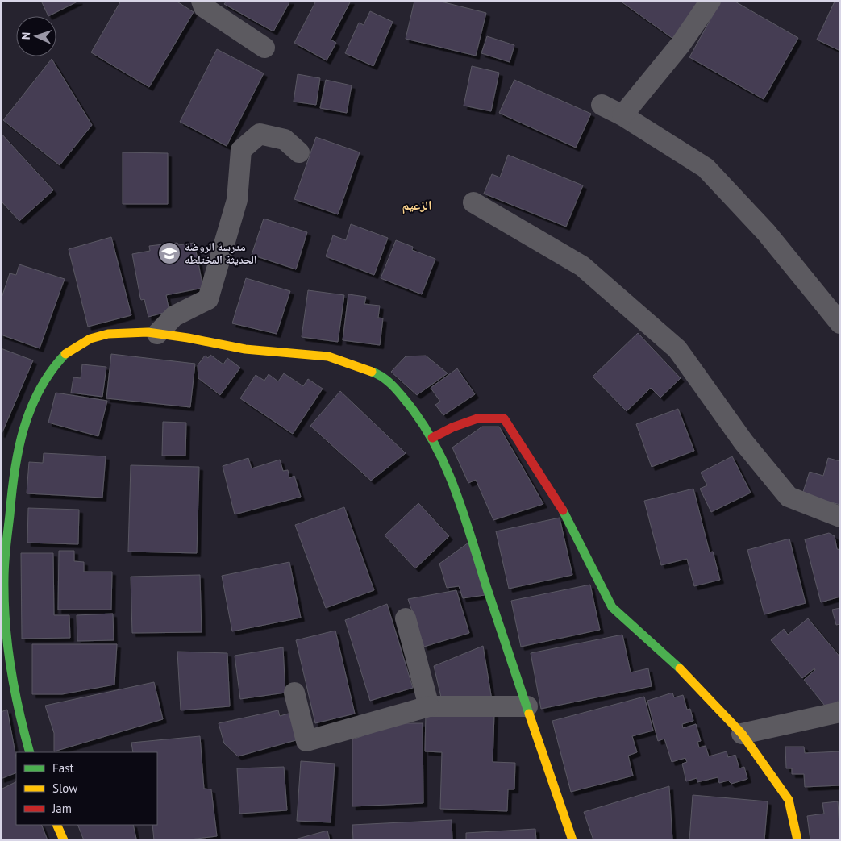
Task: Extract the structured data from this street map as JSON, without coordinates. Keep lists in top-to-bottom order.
{
  "districts": ["الزعيم"],
  "places": {
    "school or university": ["مدرسة الروضة الحديثة المختلطه"]
  },
  "legend": ["Fast", "Slow", "Jam"],
  "north": "left"
}
